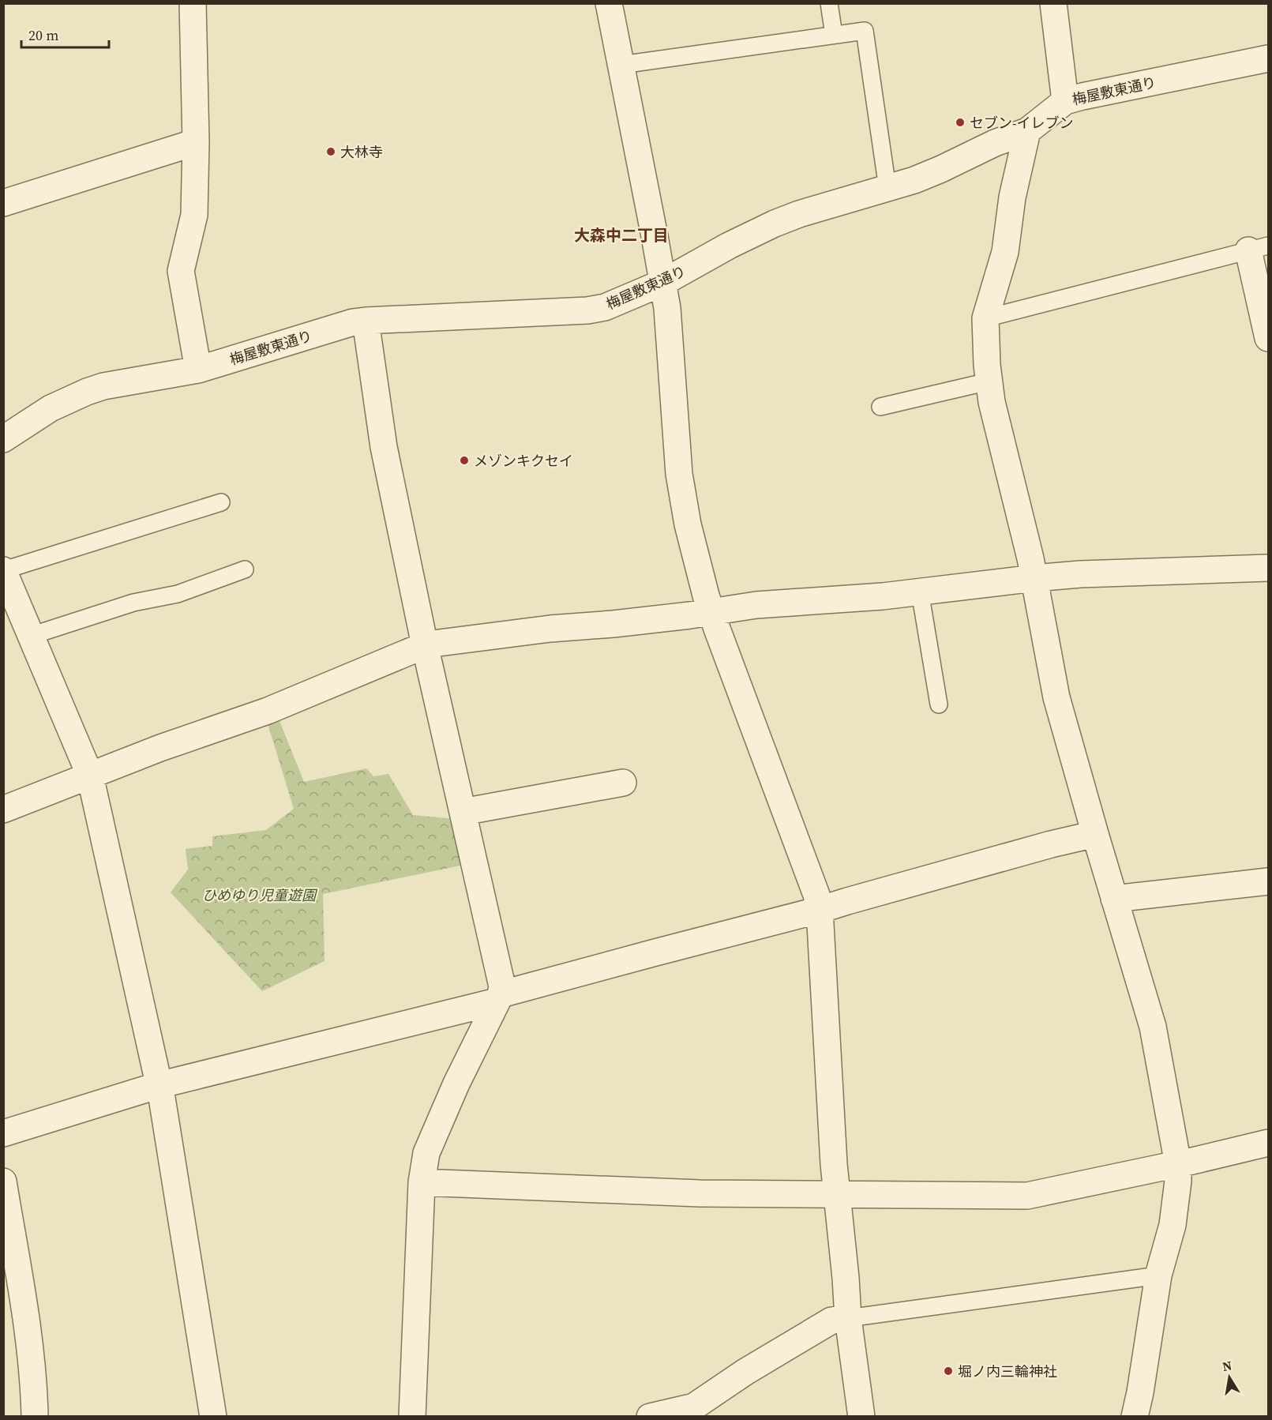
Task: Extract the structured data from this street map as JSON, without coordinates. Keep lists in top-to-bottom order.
{
  "streets": {
    "street": ["梅屋敷東通り"]
  },
  "districts": ["大森中二丁目"],
  "parks": ["ひめゆり児童遊園"],
  "places": [
    "セブン-イレブン",
    "大林寺",
    "メゾンキクセイ",
    "堀ノ内三輪神社"
  ],
  "scale_bar": "20 m",
  "north": "top"
}
